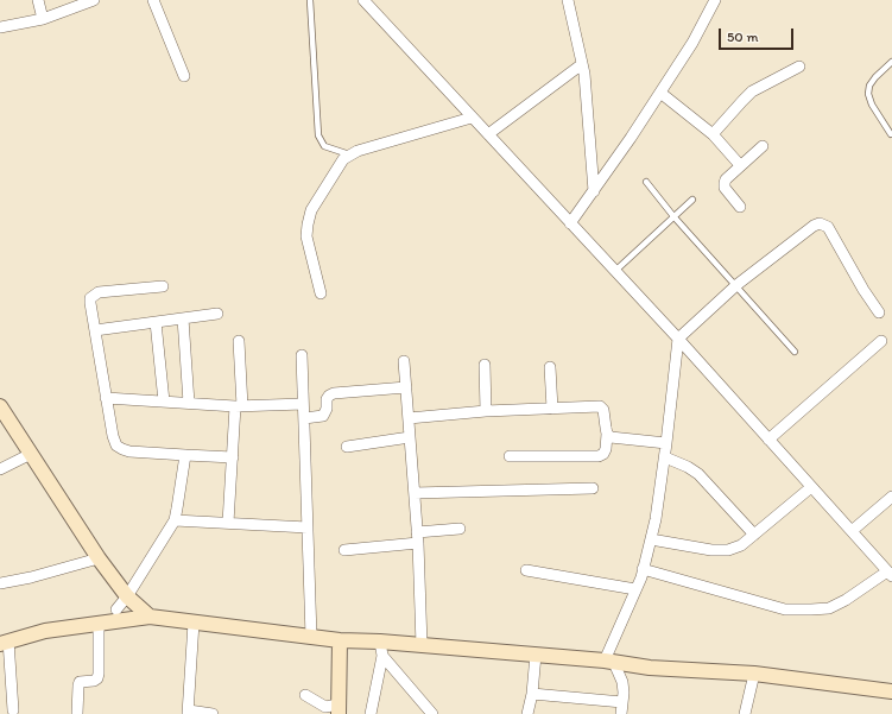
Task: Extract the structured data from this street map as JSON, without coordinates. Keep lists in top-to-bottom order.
{
  "scale_bar": "50 m"
}
